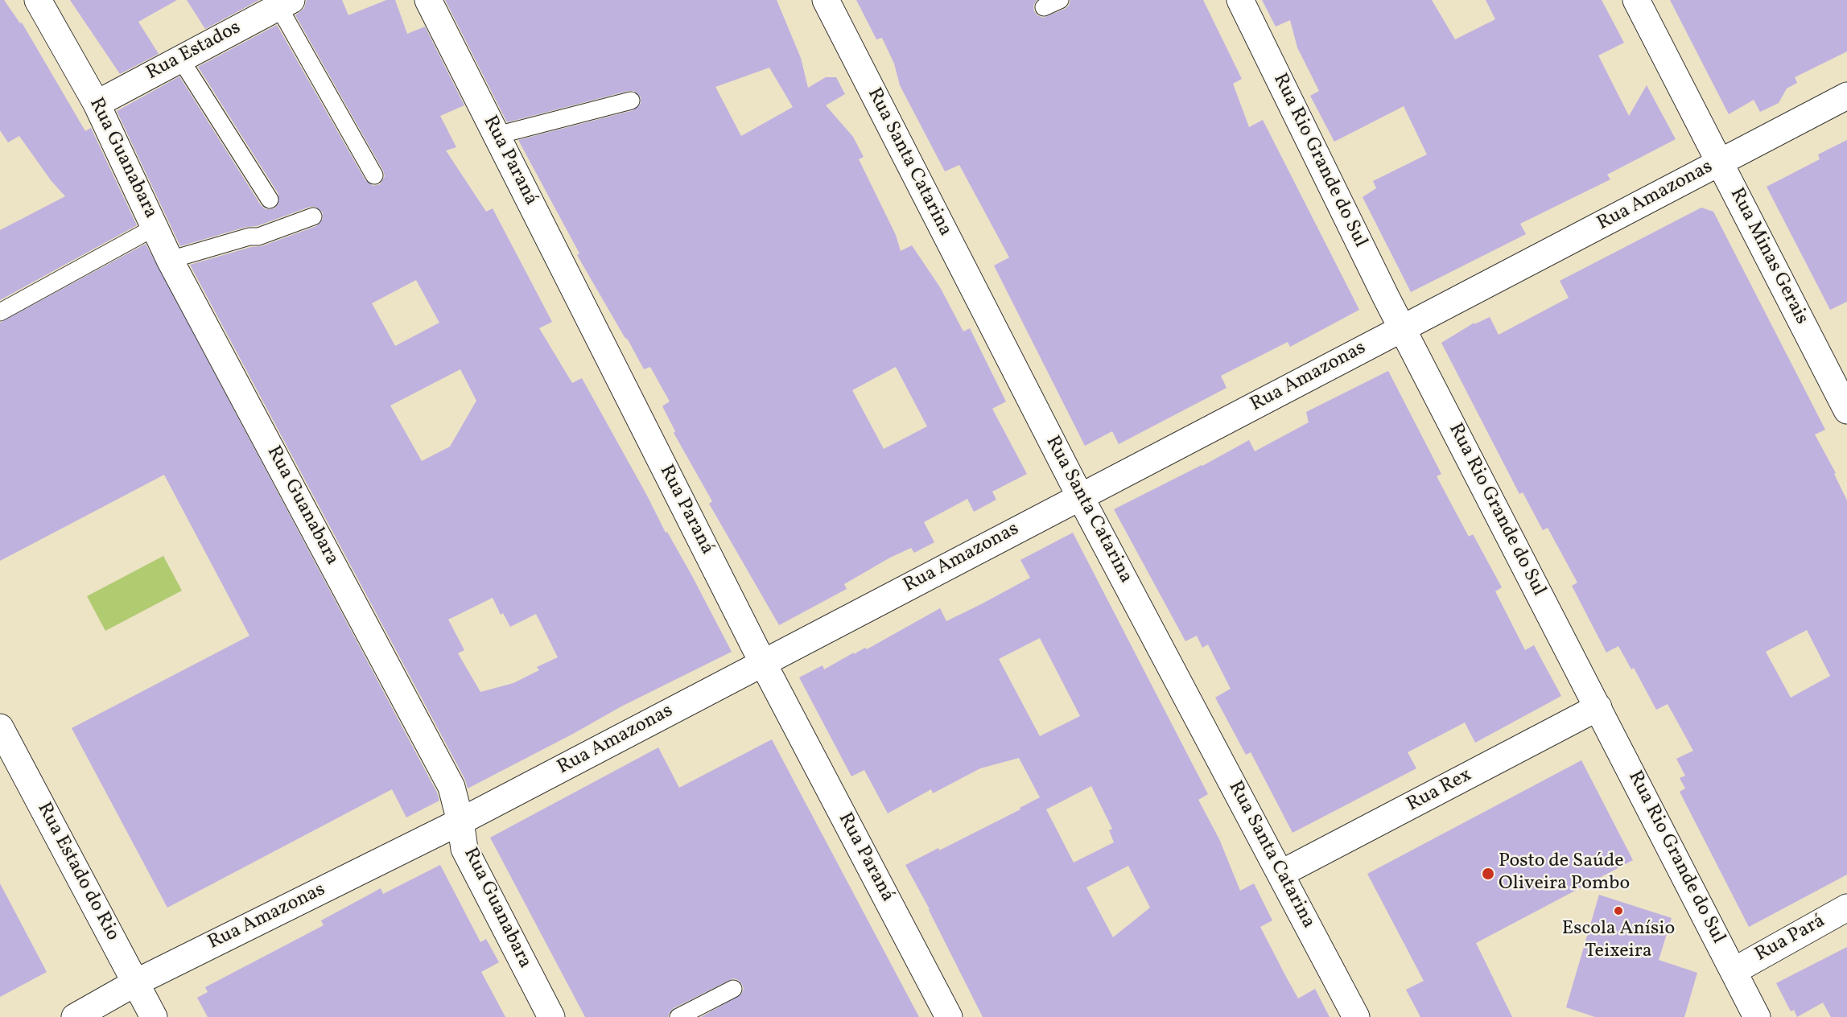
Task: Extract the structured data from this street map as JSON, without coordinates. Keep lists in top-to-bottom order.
{
  "streets": {
    "street": [
      "Rua Estados",
      "Rua Guanabara",
      "Rua Paraná",
      "Rua Rio Grande do Sul",
      "Rua Santa Catarina",
      "Rua Amazonas",
      "Rua Minas Gerais",
      "Rua Rex",
      "Rua Estado do Rio",
      "Rua Pará"
    ]
  },
  "crossings": [
    ["Rua Estados", "Rua Guanabara"],
    ["Rua Guanabara", "Rua Amazonas"],
    ["Rua Paraná", "Rua Amazonas"],
    ["Rua Rio Grande do Sul", "Rua Amazonas"],
    ["Rua Rio Grande do Sul", "Rua Rex"],
    ["Rua Rio Grande do Sul", "Rua Pará"],
    ["Rua Santa Catarina", "Rua Amazonas"],
    ["Rua Santa Catarina", "Rua Rex"],
    ["Rua Amazonas", "Rua Minas Gerais"],
    ["Rua Amazonas", "Rua Estado do Rio"]
  ],
  "places": ["Posto de Saúde Oliveira Pombo", "Escola Anísio Teixeira"]
}
